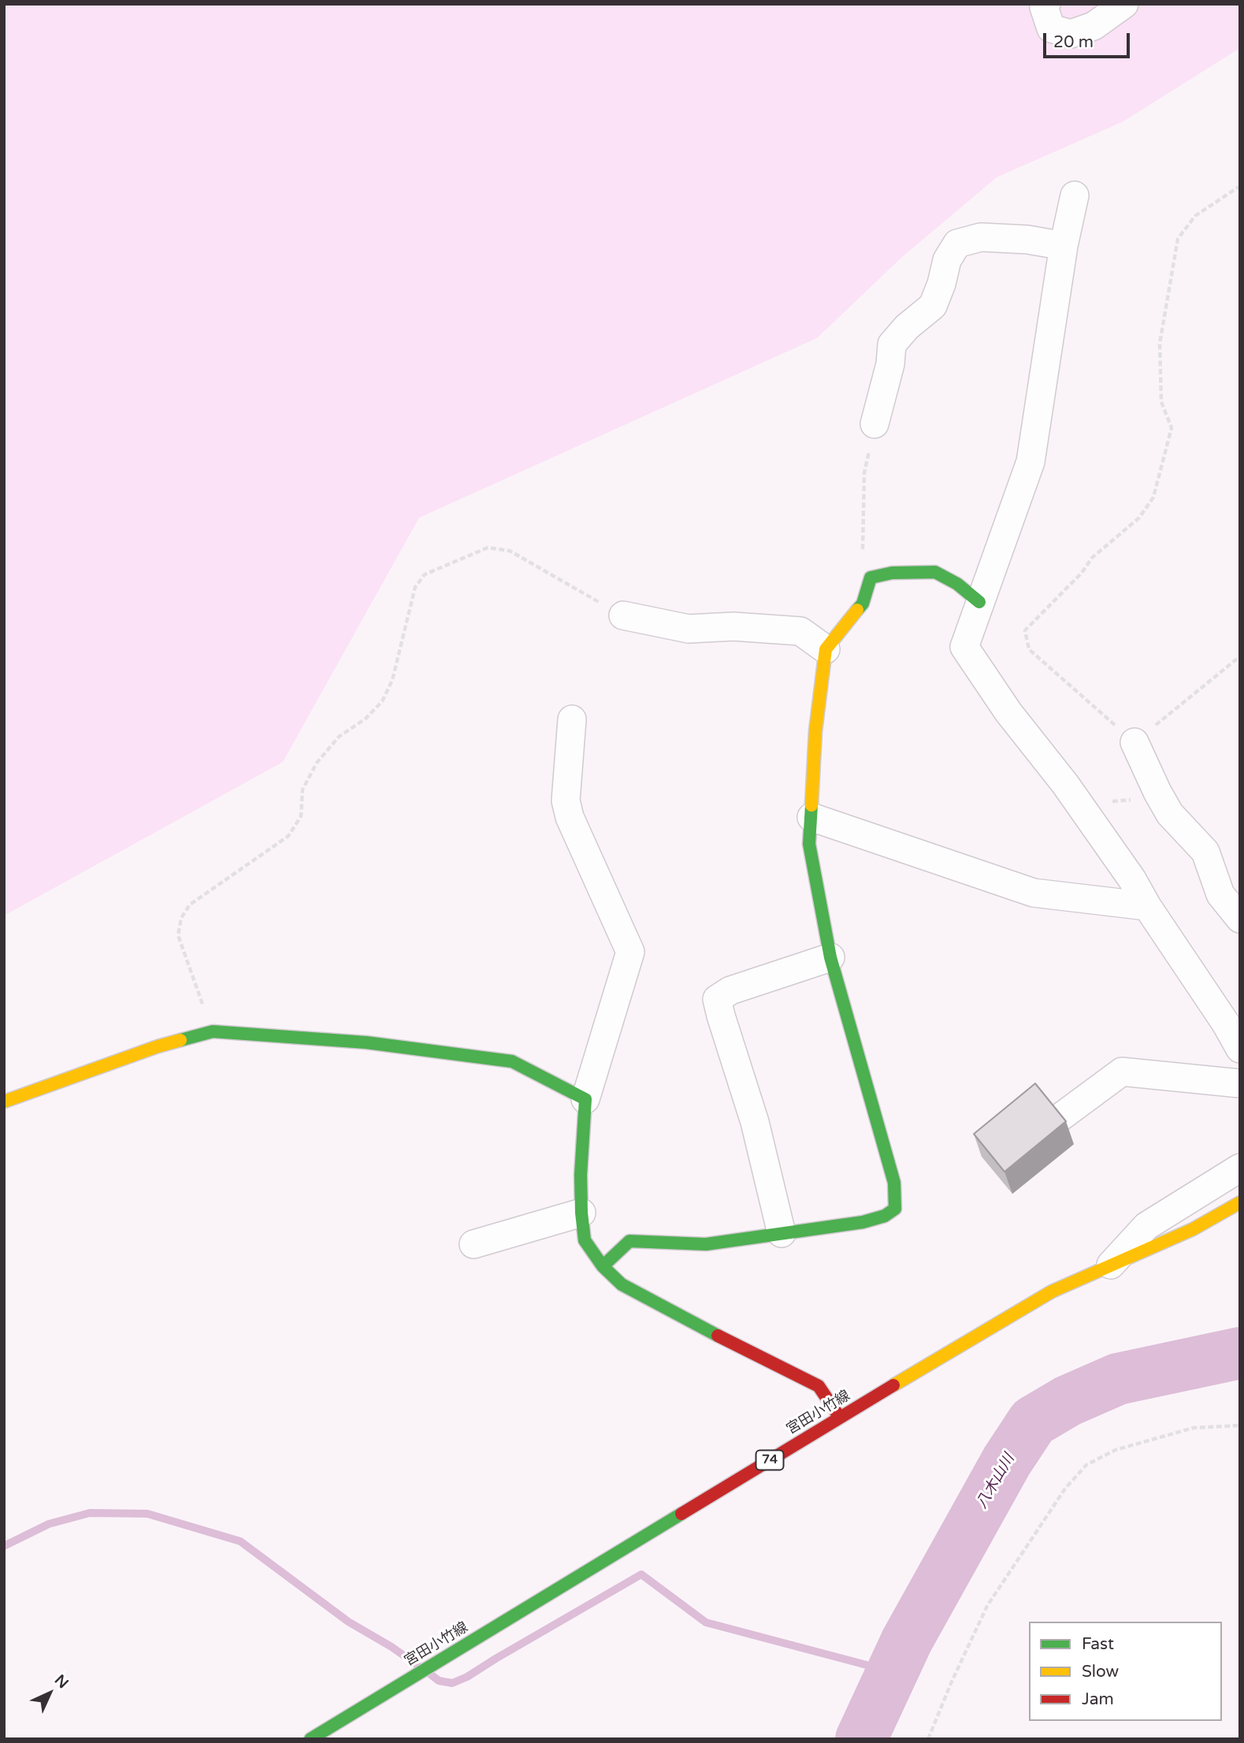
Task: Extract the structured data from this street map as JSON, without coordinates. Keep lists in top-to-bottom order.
{
  "streets": {
    "street": ["宮田小竹線", "74"]
  },
  "water": ["八木山川"],
  "legend": ["Fast", "Slow", "Jam"],
  "scale_bar": "20 m",
  "north": "top right"
}
